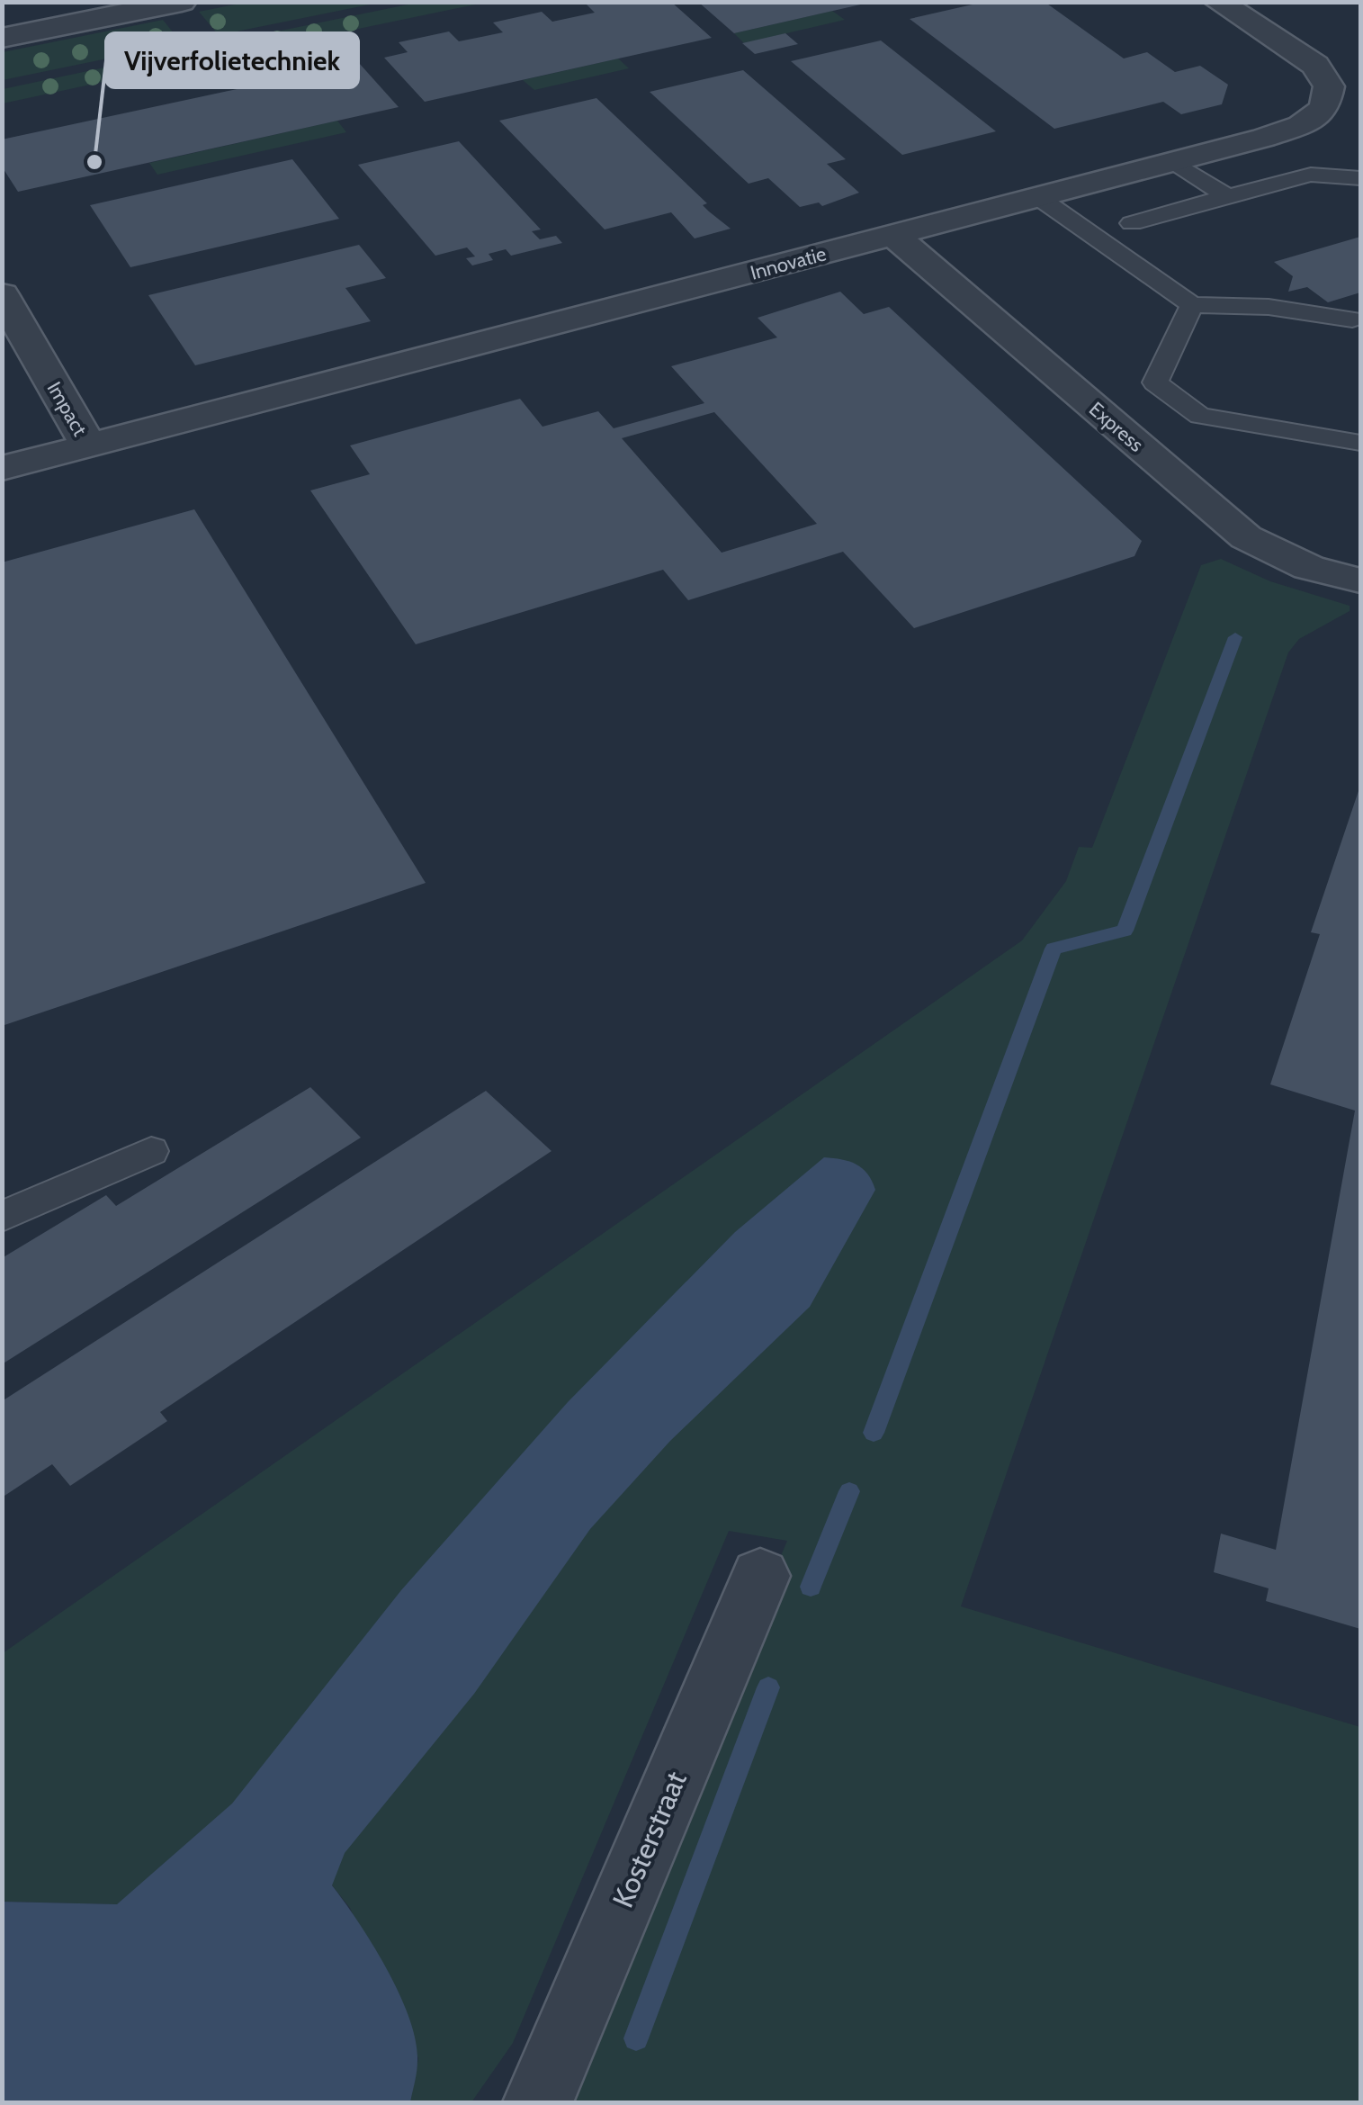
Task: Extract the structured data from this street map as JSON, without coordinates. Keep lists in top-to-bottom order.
{
  "streets": {
    "street": [
      "Innovatie",
      "Impact",
      "Express",
      "Kosterstraat"
    ]
  },
  "crossings": [
    ["Innovatie", "Impact"],
    ["Innovatie", "Express"]
  ],
  "places": ["Vijverfolietechniek"]
}
